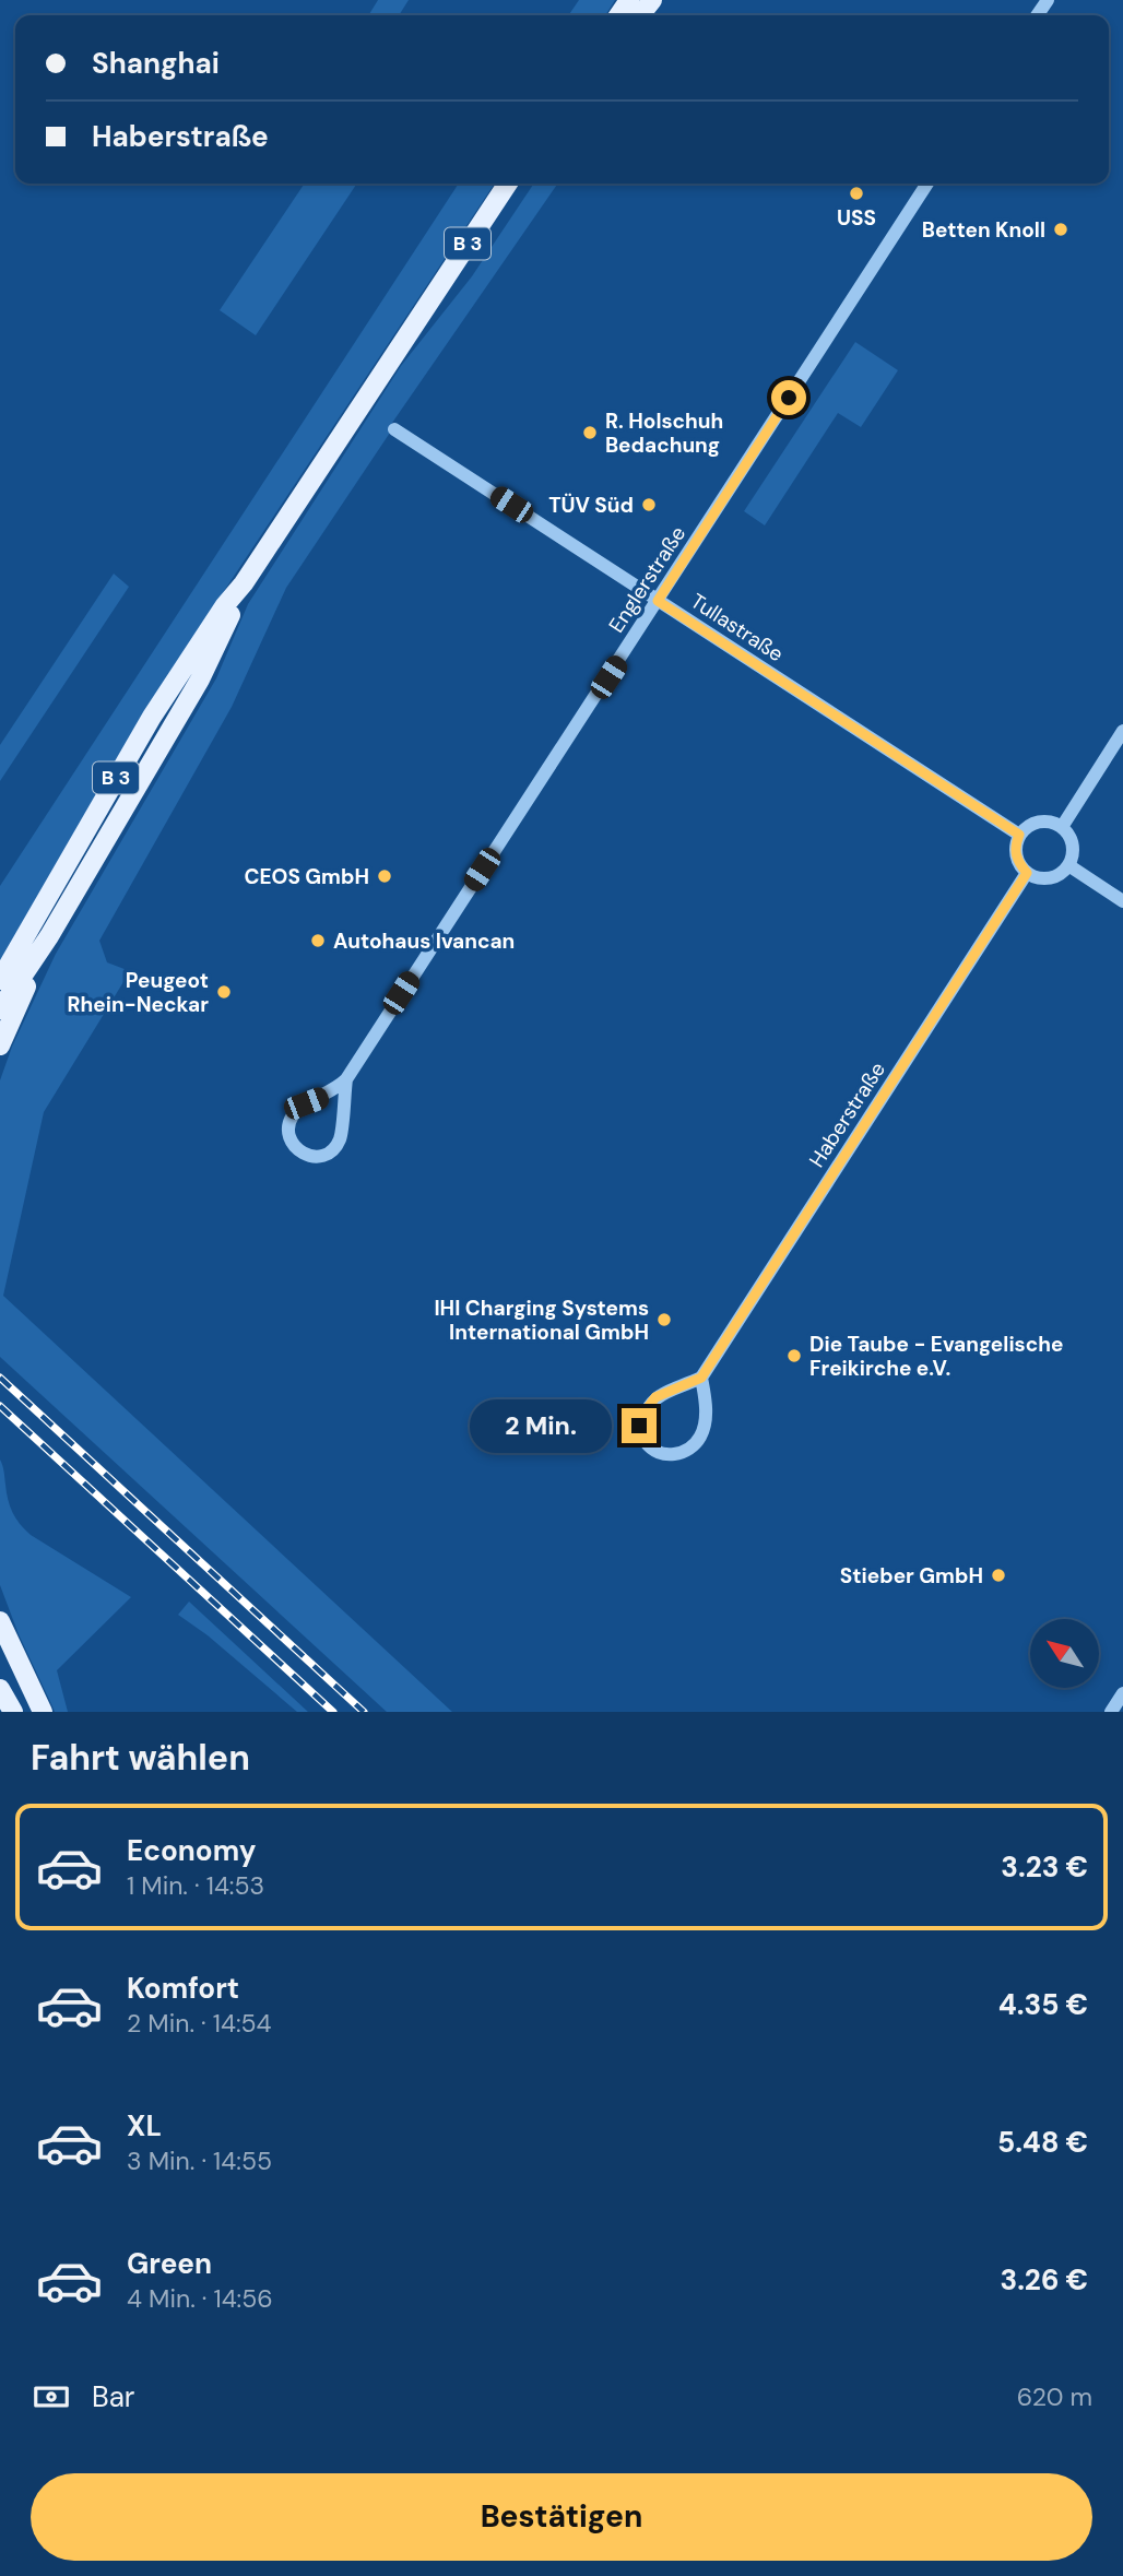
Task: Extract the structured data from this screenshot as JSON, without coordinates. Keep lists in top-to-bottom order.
{
  "streets": {
    "main road": ["B 3"],
    "street": ["Englerstraße", "Tullastraße", "Haberstraße"]
  },
  "crossings": [
    ["Englerstraße", "Tullastraße"],
    ["Tullastraße", "Haberstraße"]
  ],
  "places": [
    "USS",
    "Betten Knoll",
    "R. Holschuh Bedachung",
    "TÜV Süd",
    "CEOS GmbH",
    "Autohaus Ivancan",
    "Peugeot Rhein-Neckar",
    "IHI Charging Systems International GmbH",
    "Die Taube - Evangelische Freikirche e.V.",
    "Stieber GmbH"
  ],
  "north": "top left",
  "page": {
    "banner": ["Shanghai", "Haberstraße"],
    "bubble": "2 Min.",
    "heading": "Fahrt wählen",
    "list": [
      {
        "name": "Economy",
        "note": "1 Min. · 14:53",
        "value": "3.23 €"
      },
      {
        "name": "Komfort",
        "note": "2 Min. · 14:54",
        "value": "4.35 €"
      },
      {
        "name": "XL",
        "note": "3 Min. · 14:55",
        "value": "5.48 €"
      },
      {
        "name": "Green",
        "note": "4 Min. · 14:56",
        "value": "3.26 €"
      }
    ],
    "pay": ["Bar", "620 m"],
    "buttons": "Bestätigen"
  }
}
